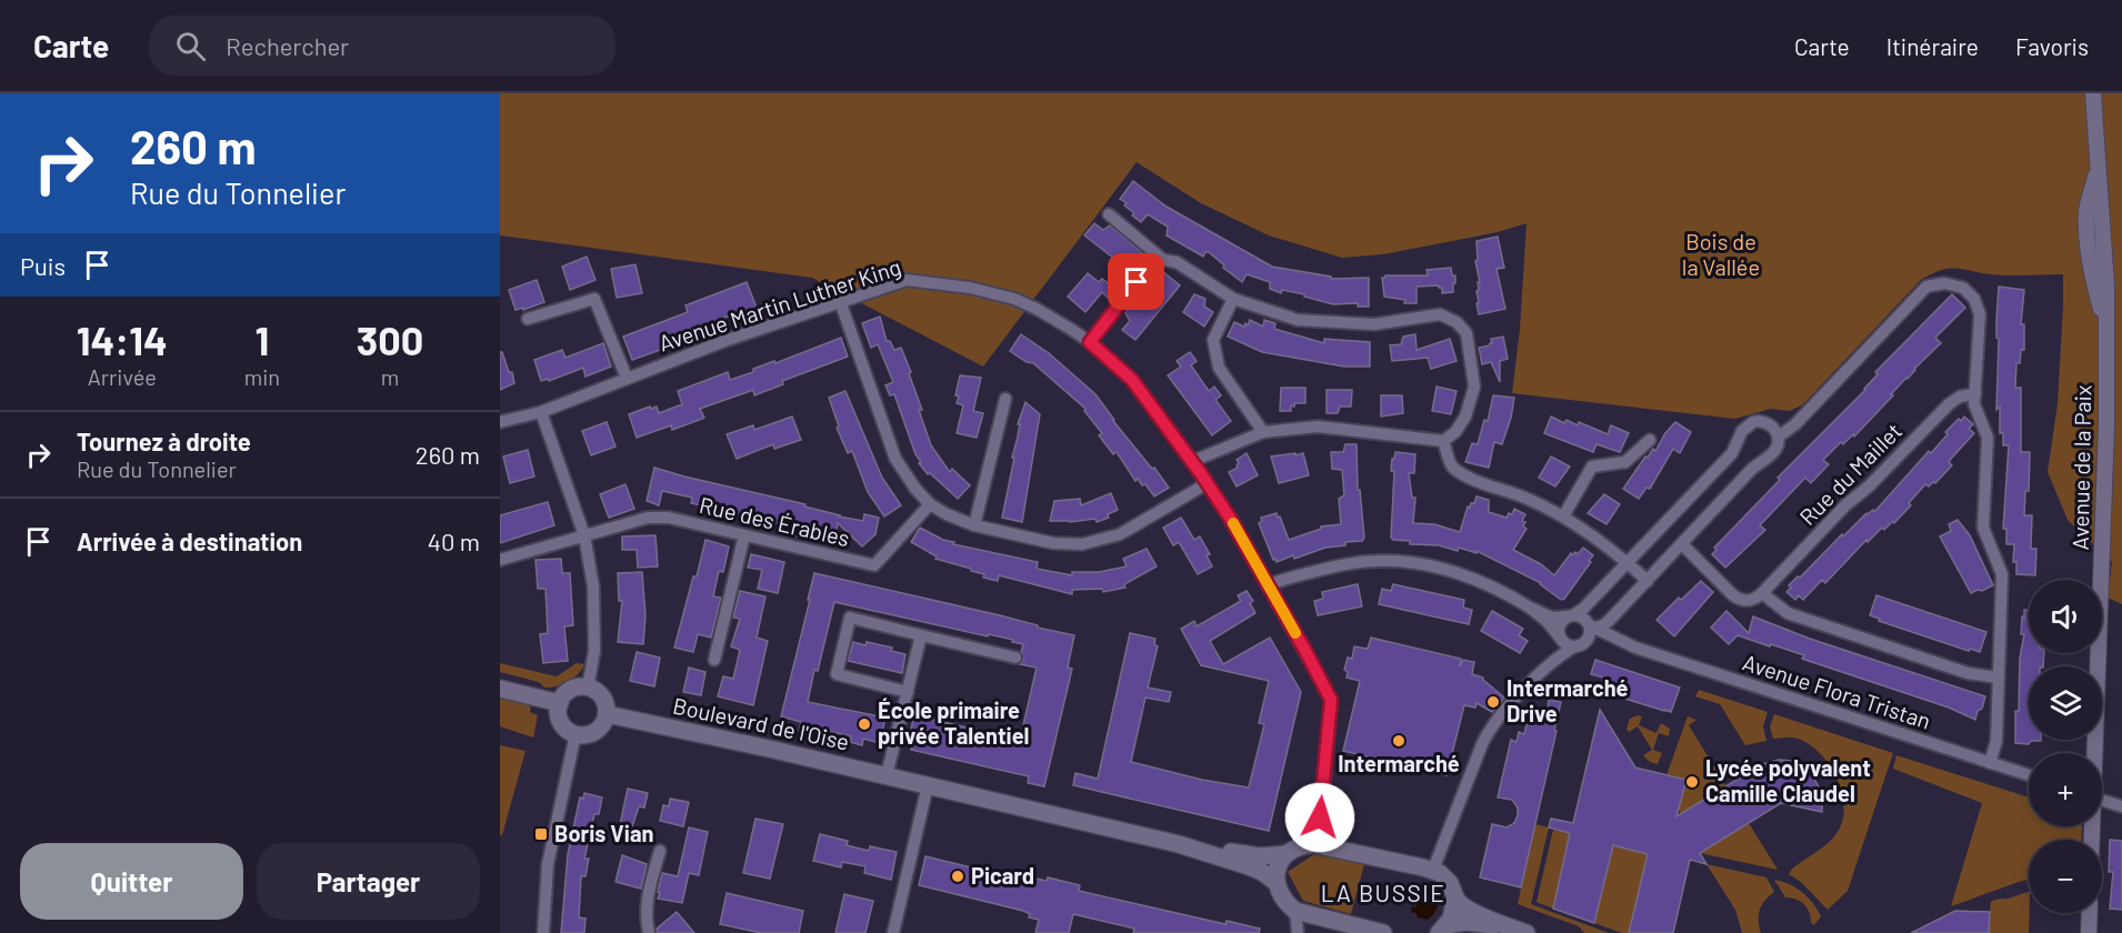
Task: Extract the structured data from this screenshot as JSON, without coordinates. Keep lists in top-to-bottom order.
{
  "streets": {
    "main road": ["Boulevard de l'Oise"],
    "street": [
      "Avenue Martin Luther King",
      "Avenue de la Paix",
      "Rue du Maillet",
      "Rue des Érables",
      "Avenue Flora Tristan"
    ]
  },
  "crossings": [
    ["Avenue Martin Luther King", "Boulevard de l'Oise"]
  ],
  "districts": ["LA BUSSIE"],
  "parks": ["Bois de la Vallée"],
  "places": {
    "other": [
      "Intermarché Drive",
      "École primaire privée Talentiel",
      "Intermarché",
      "Lycée polyvalent Camille Claudel",
      "Picard"
    ],
    "transit": ["Boris Vian"]
  },
  "page": {
    "header": "Carte",
    "search": "Rechercher",
    "nav": ["Carte", "Itinéraire", "Favoris"],
    "turn": ["260 m", "Rue du Tonnelier"],
    "then": "Puis",
    "eta": [
      "14:14",
      "Arrivée",
      "1",
      "min",
      "300",
      "m"
    ],
    "list": [
      {
        "name": "Tournez à droite",
        "note": "Rue du Tonnelier",
        "value": "260 m"
      },
      {
        "name": "Arrivée à destination",
        "value": "40 m"
      }
    ],
    "map_buttons": ["+", "−"],
    "buttons": ["Quitter", "Partager"]
  }
}
